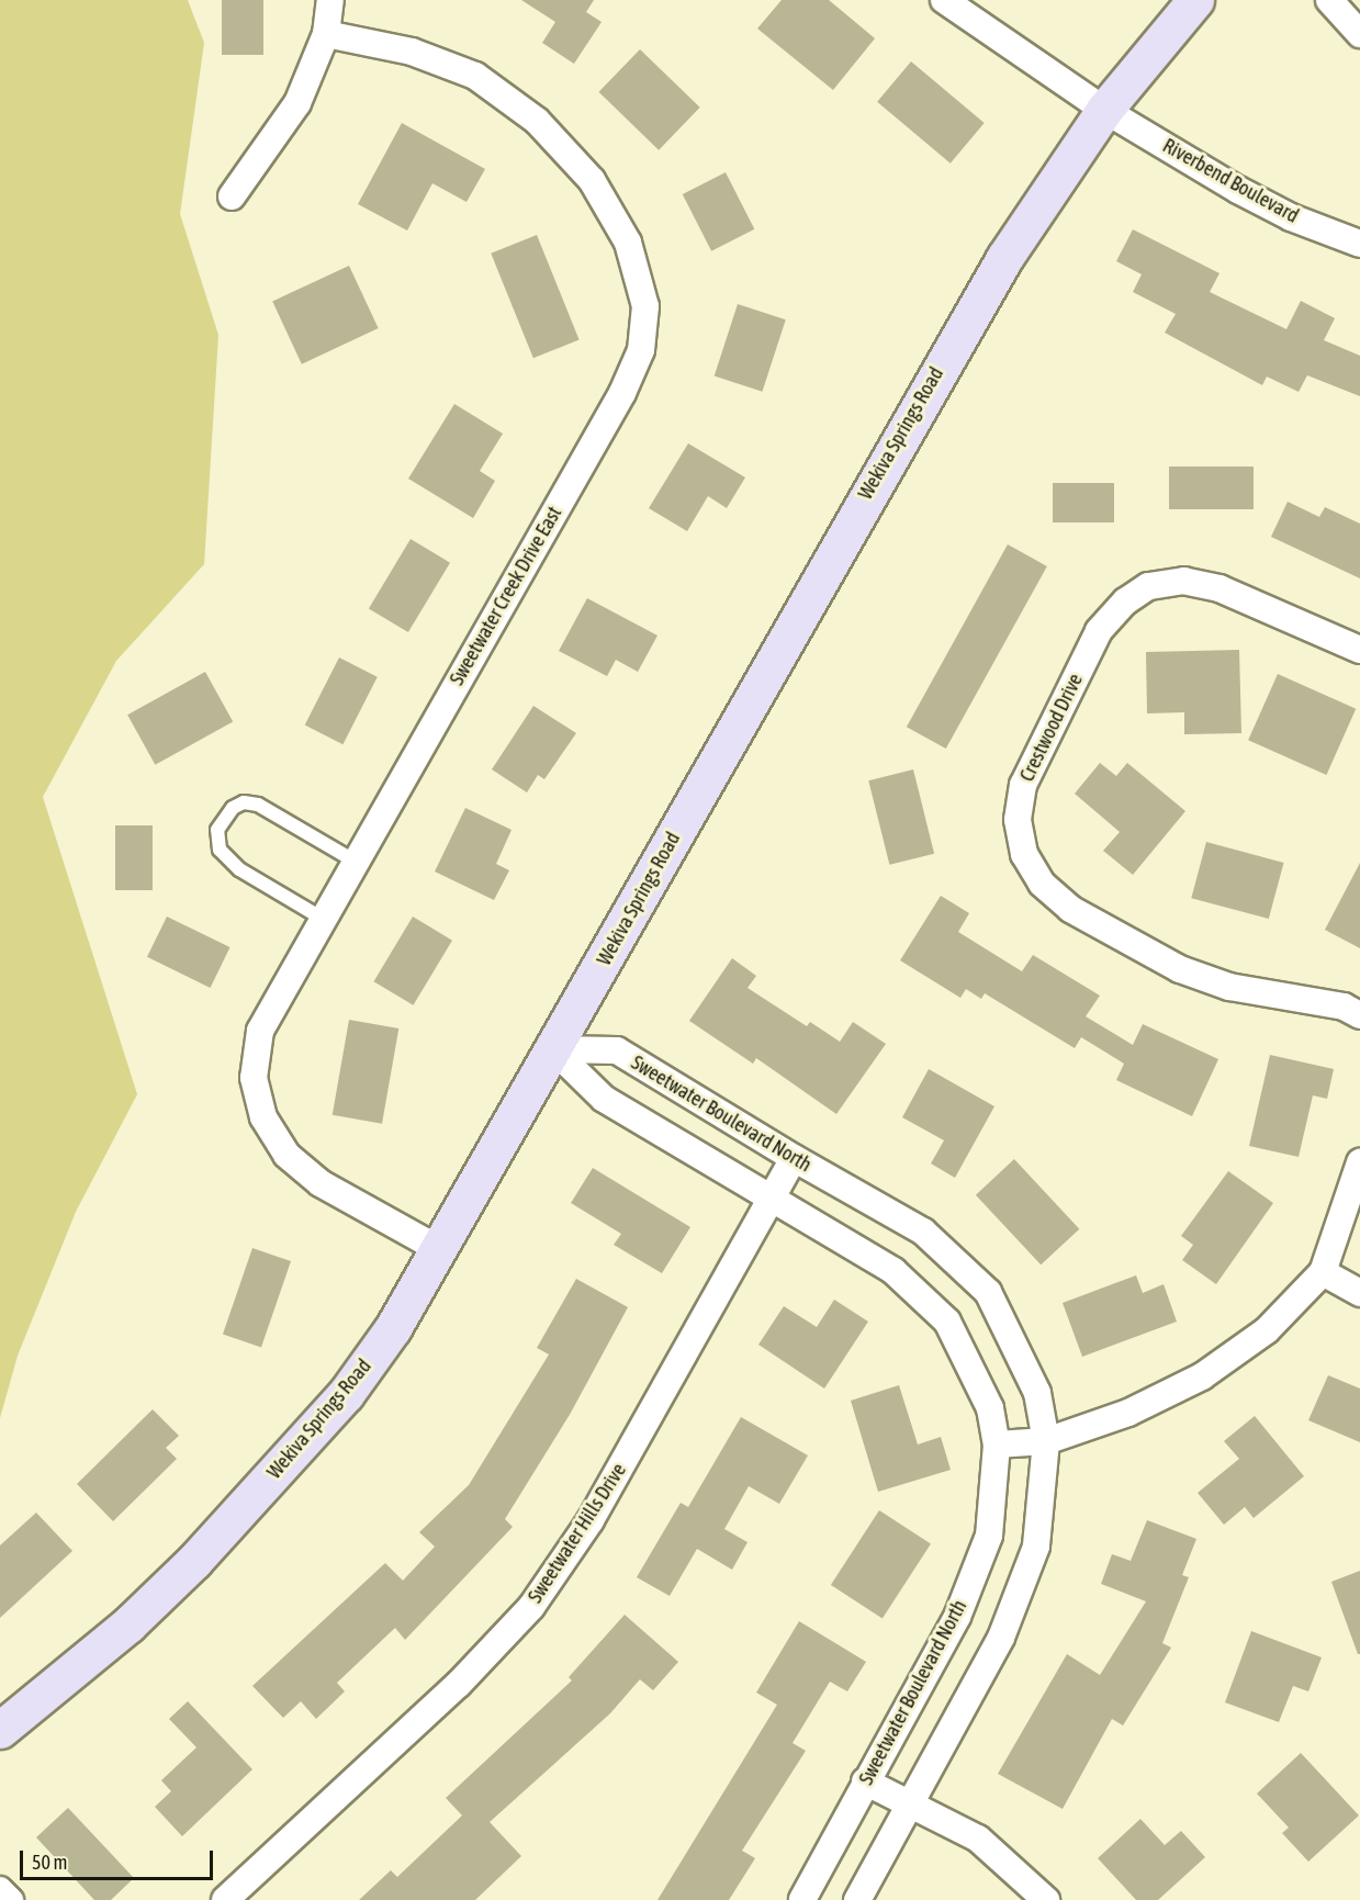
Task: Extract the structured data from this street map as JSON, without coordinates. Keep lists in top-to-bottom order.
{
  "streets": {
    "main road": ["Wekiva Springs Road"],
    "street": [
      "Riverbend Boulevard",
      "Sweetwater Creek Drive East",
      "Crestwood Drive",
      "Sweetwater Boulevard North",
      "Sweetwater Hills Drive"
    ]
  },
  "crossings": [
    ["Riverbend Boulevard", "Wekiva Springs Road"],
    ["Wekiva Springs Road", "Sweetwater Creek Drive East"],
    ["Wekiva Springs Road", "Sweetwater Boulevard North"],
    ["Sweetwater Boulevard North", "Sweetwater Hills Drive"]
  ],
  "scale_bar": "50 m"
}
